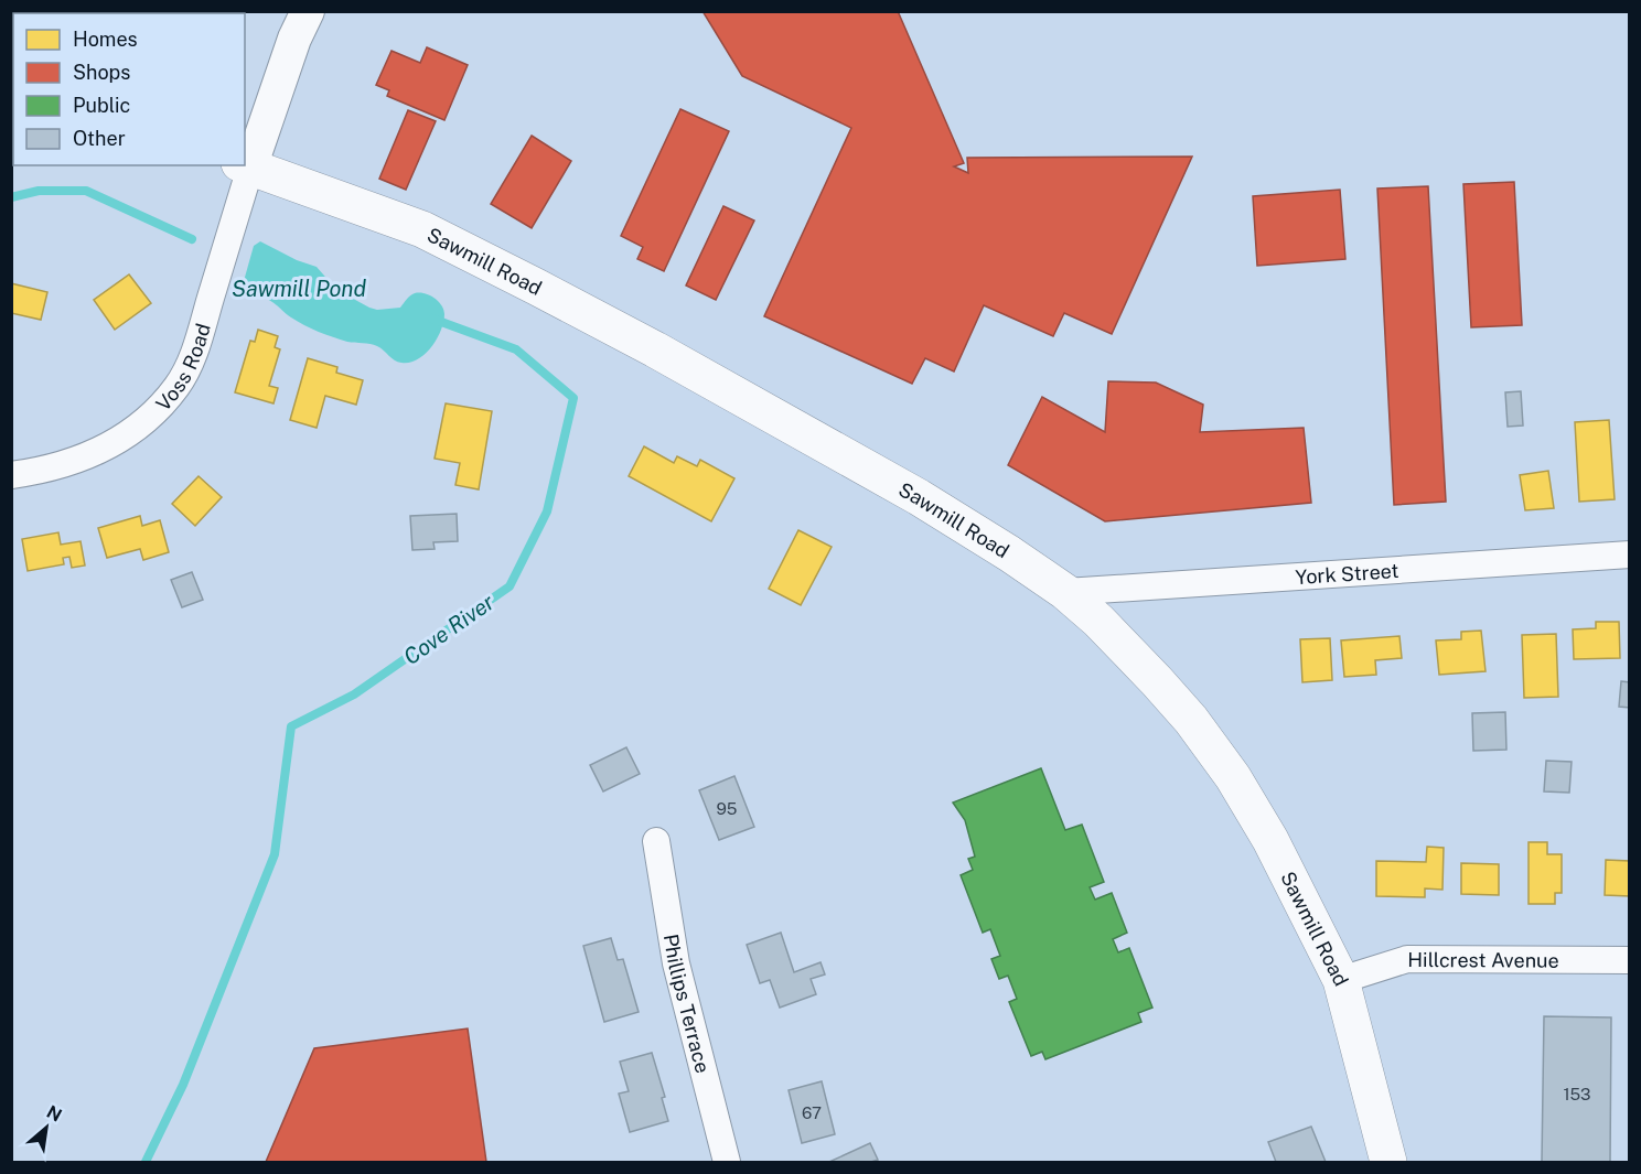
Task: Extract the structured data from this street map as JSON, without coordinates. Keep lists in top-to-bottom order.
{
  "streets": {
    "main road": ["Sawmill Road"],
    "street": [
      "Voss Road",
      "York Street",
      "Hillcrest Avenue",
      "Phillips Terrace"
    ]
  },
  "crossings": [
    ["Sawmill Road", "Voss Road"],
    ["Sawmill Road", "York Street"],
    ["Sawmill Road", "Hillcrest Avenue"]
  ],
  "water": ["Sawmill Pond", "Cove River"],
  "house_numbers": ["95", "153", "67"],
  "legend": [
    "Homes",
    "Shops",
    "Public",
    "Other"
  ],
  "north": "top right"
}
